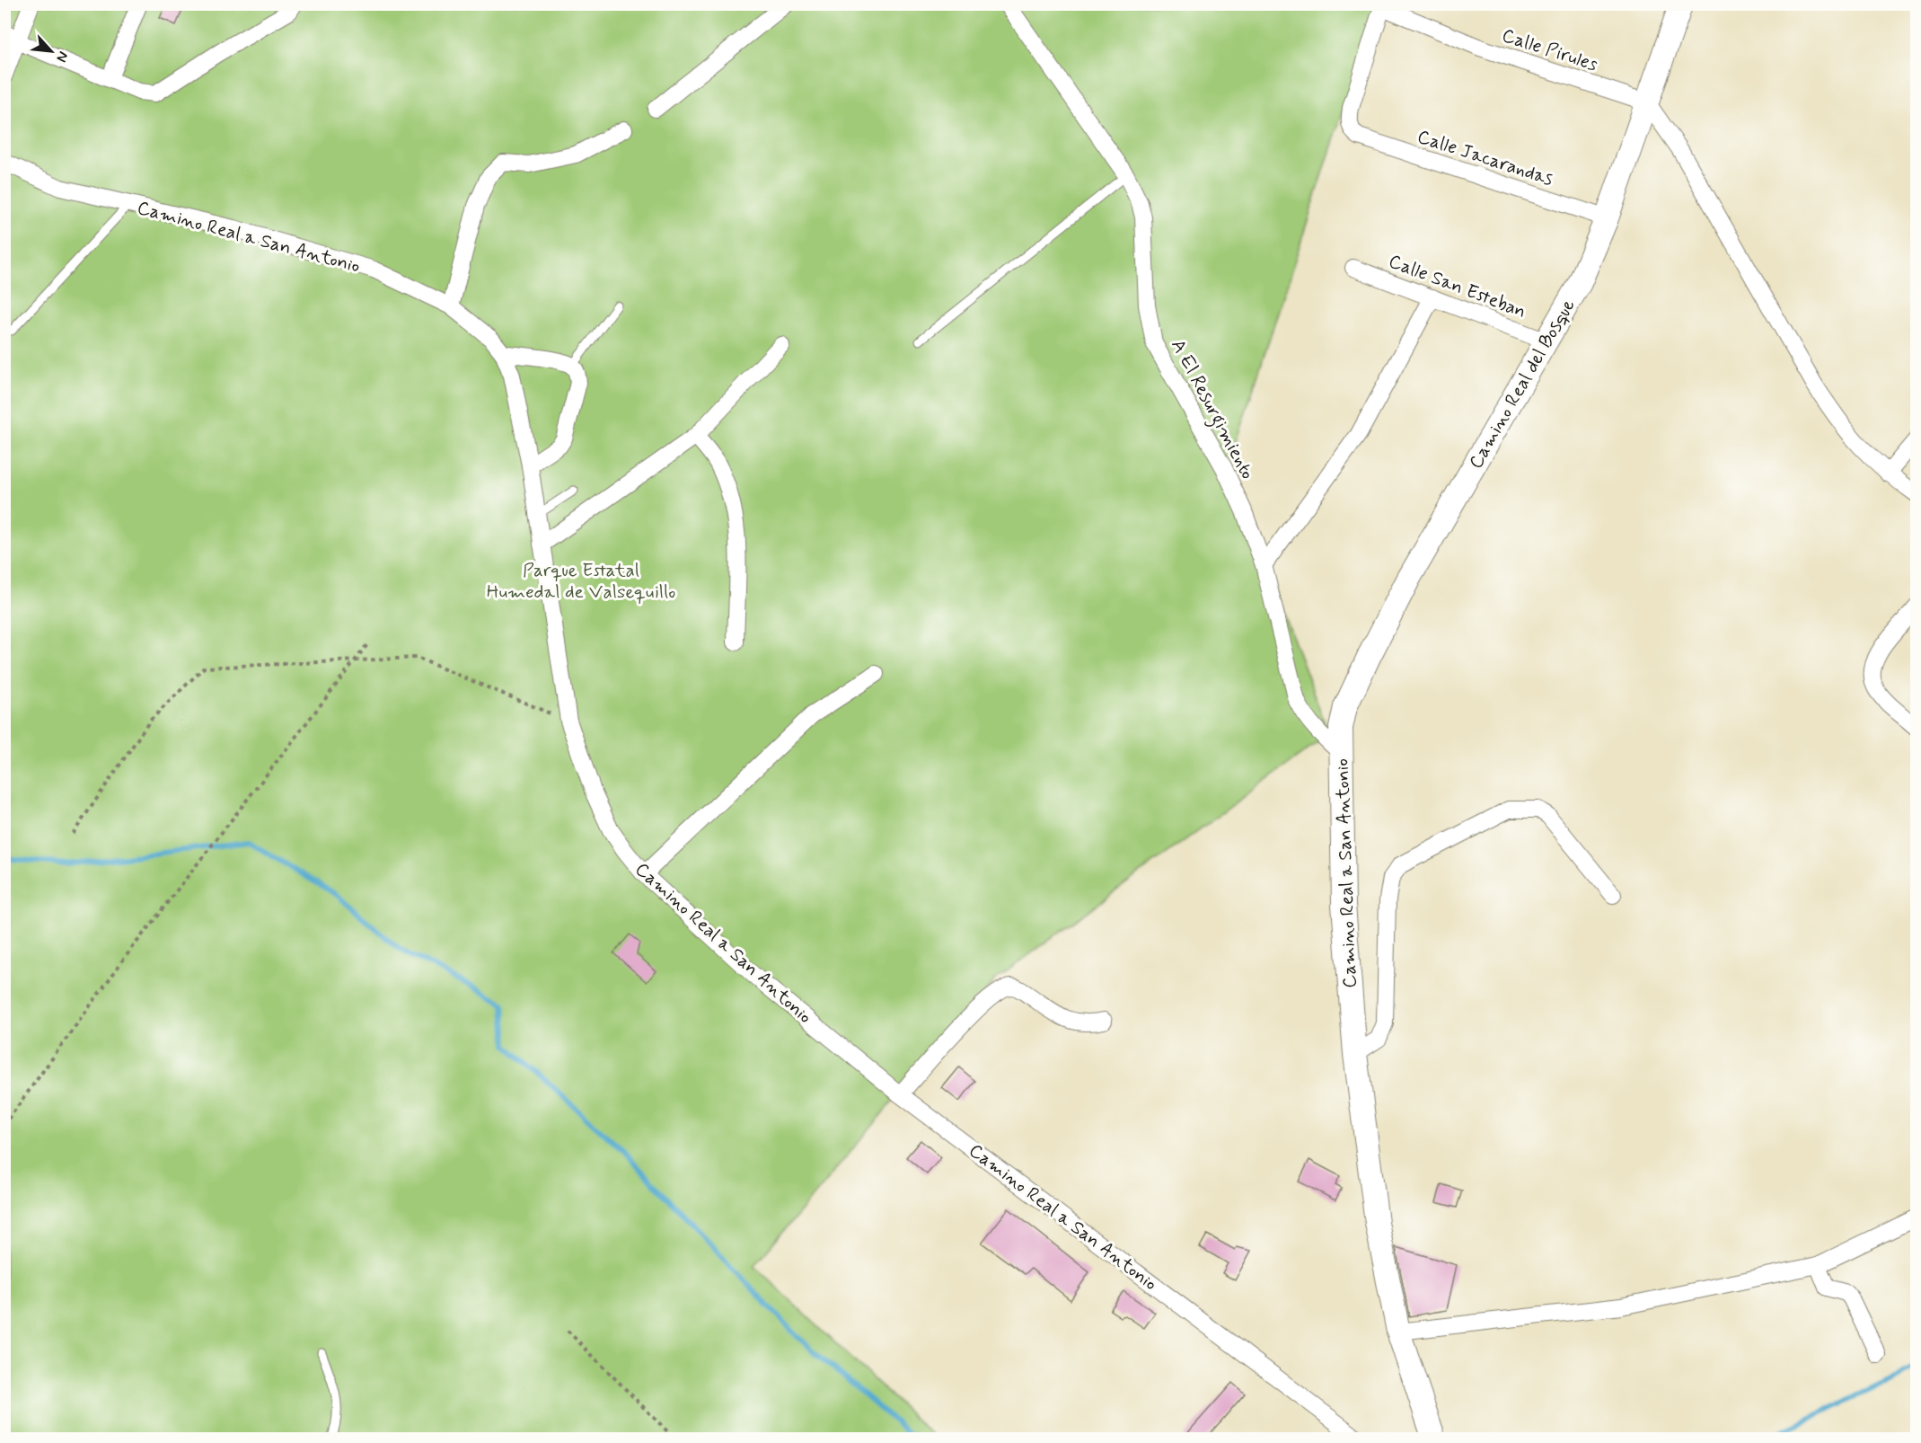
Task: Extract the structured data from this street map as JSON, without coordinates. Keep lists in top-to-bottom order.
{
  "streets": {
    "street": [
      "Calle Pirules",
      "Calle Jacarandas",
      "Camino Real a San Antonio",
      "Calle San Esteban",
      "Camino Real del Bosque",
      "A El Resurgimiento"
    ]
  },
  "crossings": [
    ["Calle Pirules", "Calle Jacarandas"],
    ["Calle Pirules", "Camino Real del Bosque"],
    ["Calle Jacarandas", "Camino Real del Bosque"],
    ["Camino Real a San Antonio", "Camino Real del Bosque"],
    ["Camino Real a San Antonio", "A El Resurgimiento"],
    ["Calle San Esteban", "Camino Real del Bosque"],
    ["Camino Real del Bosque", "A El Resurgimiento"]
  ],
  "parks": ["Parque Estatal Humedal de Valsequillo"],
  "north": "bottom right"
}
